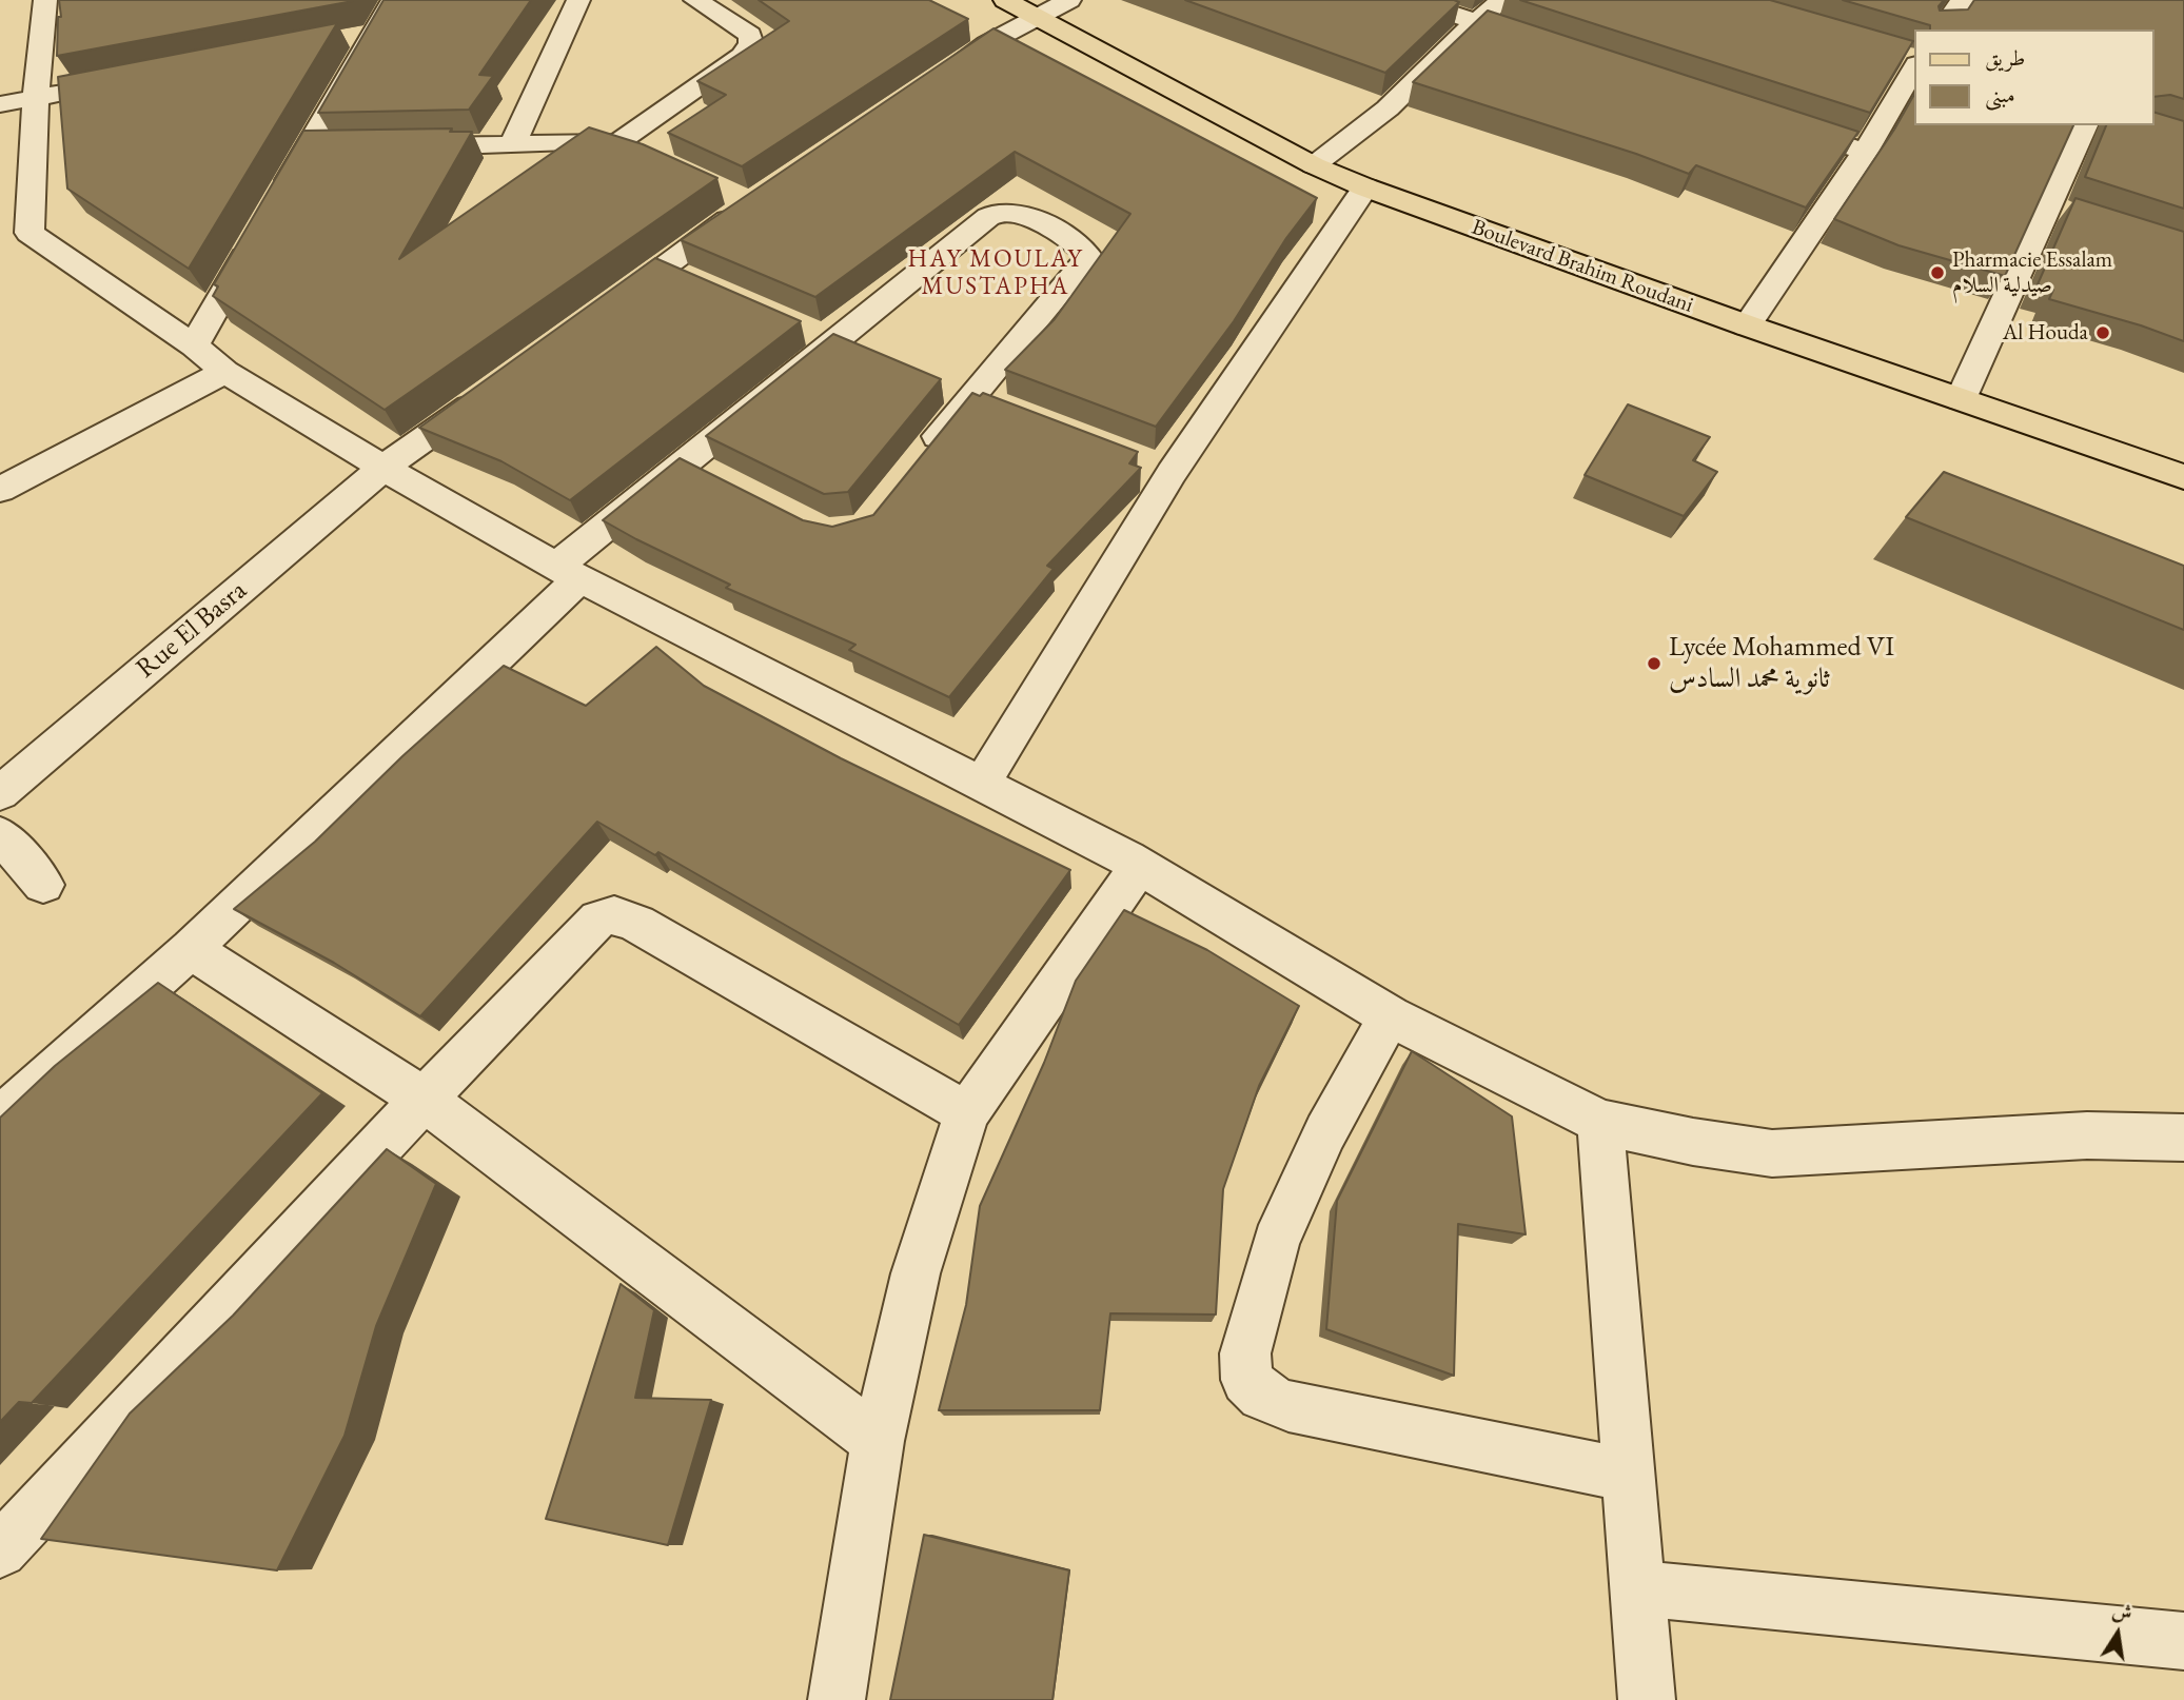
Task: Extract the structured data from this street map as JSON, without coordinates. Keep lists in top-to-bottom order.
{
  "streets": {
    "main road": ["Boulevard Brahim Roudani"],
    "street": ["Rue El Basra"]
  },
  "districts": ["HAY MOULAY MUSTAPHA"],
  "places": ["Pharmacie Essalam صيدلية السلام", "Al Houda", "Lycée Mohammed VI ثانوية محمد السادس"],
  "legend": ["طريق", "مبنى"],
  "north": "top"
}
